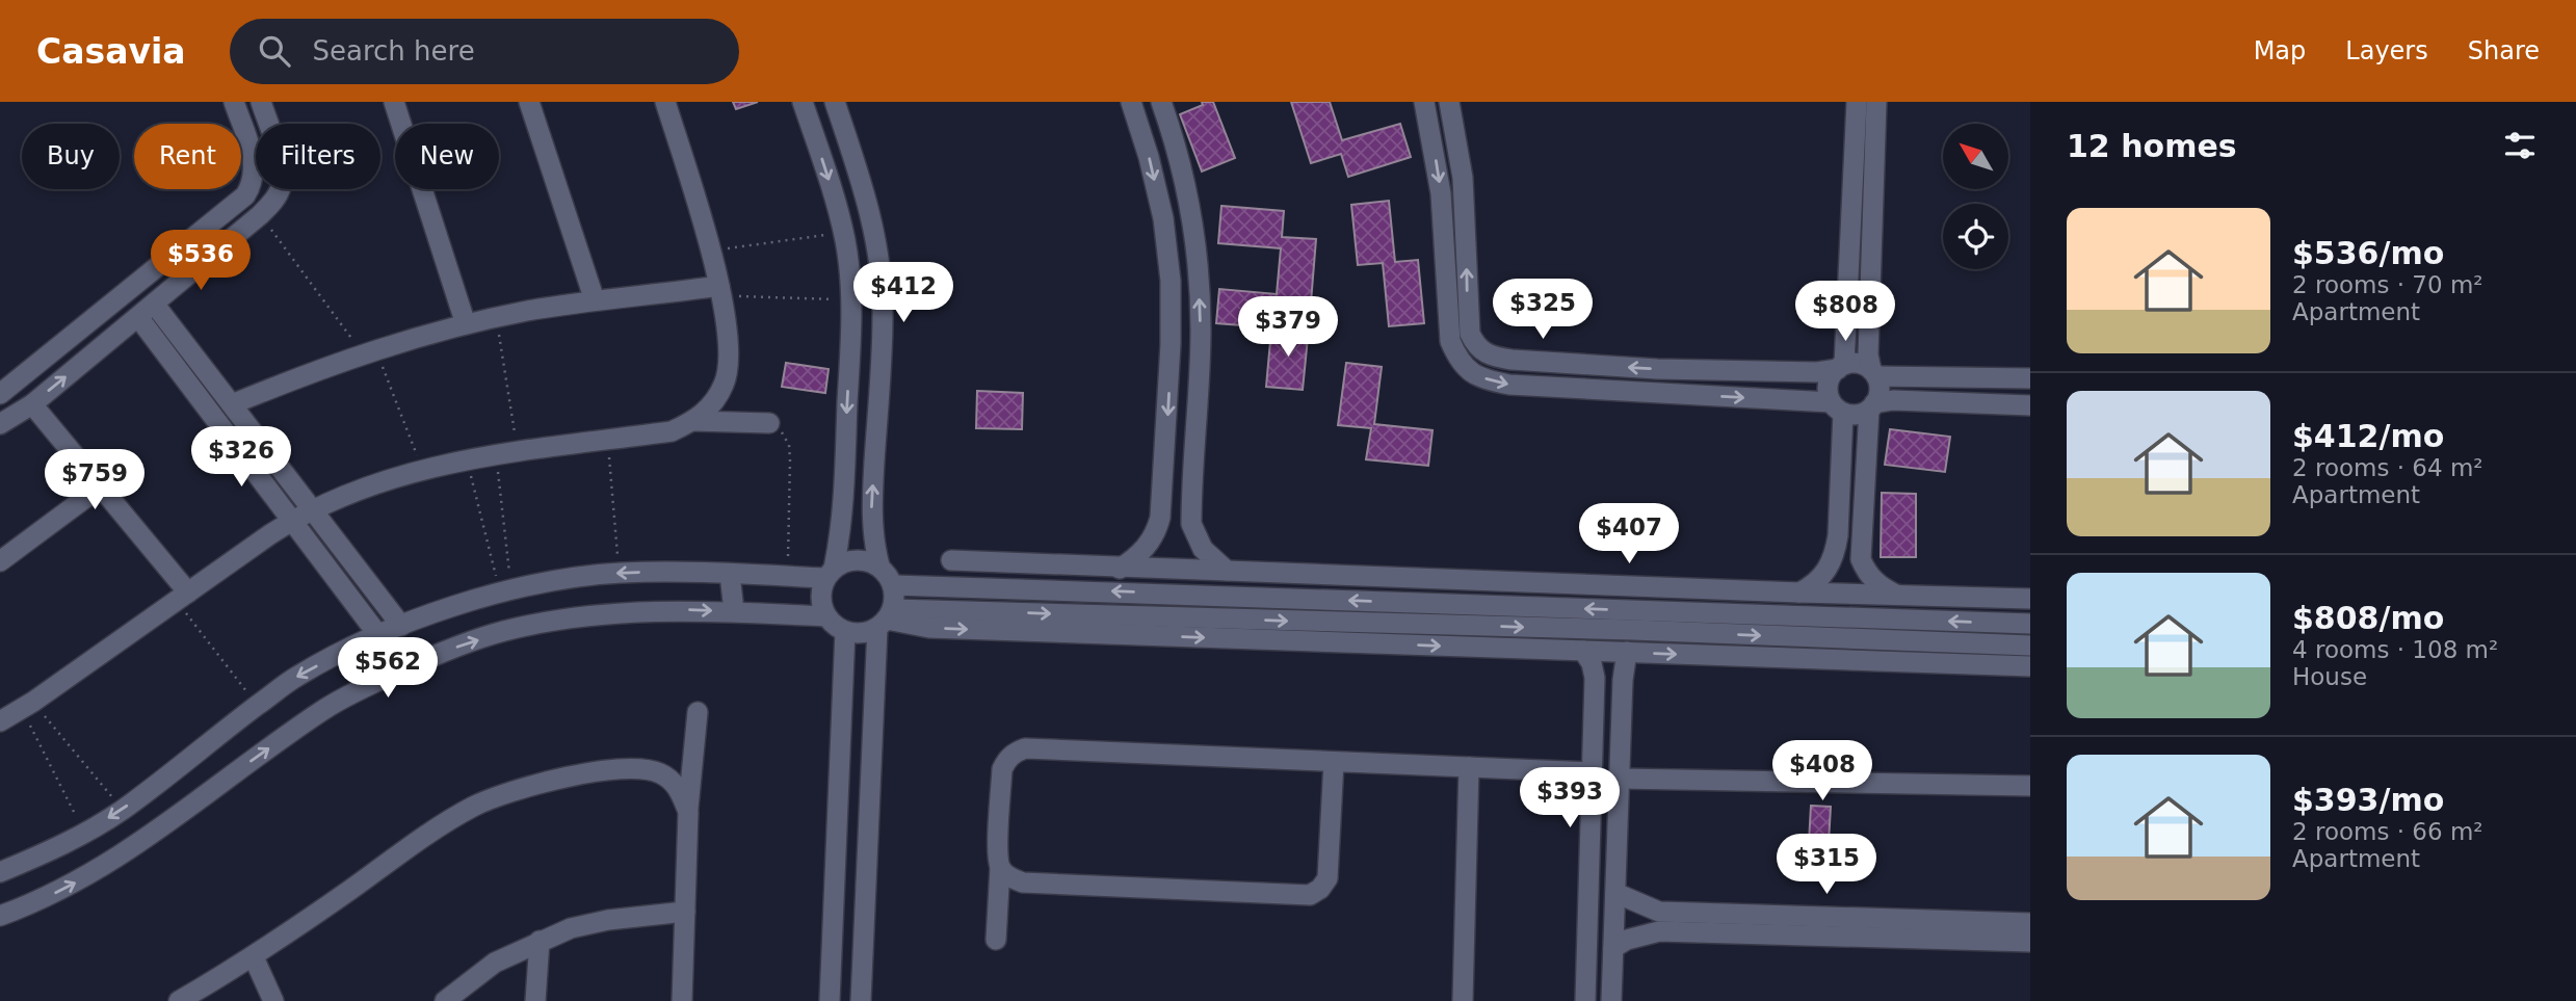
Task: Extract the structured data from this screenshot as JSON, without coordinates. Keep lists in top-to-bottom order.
{
  "north": "top left",
  "page": {
    "header": "Casavia",
    "search": "Search here",
    "nav": ["Map", "Layers", "Share"],
    "heading": "12 homes",
    "chip": [
      "Buy",
      "Rent",
      "Filters",
      "New"
    ],
    "list": [
      {
        "name": "$536/mo",
        "note": "2 rooms · 70 m² · Apartment"
      },
      {
        "name": "$412/mo",
        "note": "2 rooms · 64 m² · Apartment"
      },
      {
        "name": "$808/mo",
        "note": "4 rooms · 108 m² · House"
      },
      {
        "name": "$393/mo",
        "note": "2 rooms · 66 m² · Apartment"
      }
    ],
    "price": [
      "$536",
      "$412",
      "$325",
      "$808",
      "$379",
      "$326",
      "$759",
      "$407",
      "$562",
      "$408",
      "$393",
      "$315"
    ]
  }
}
